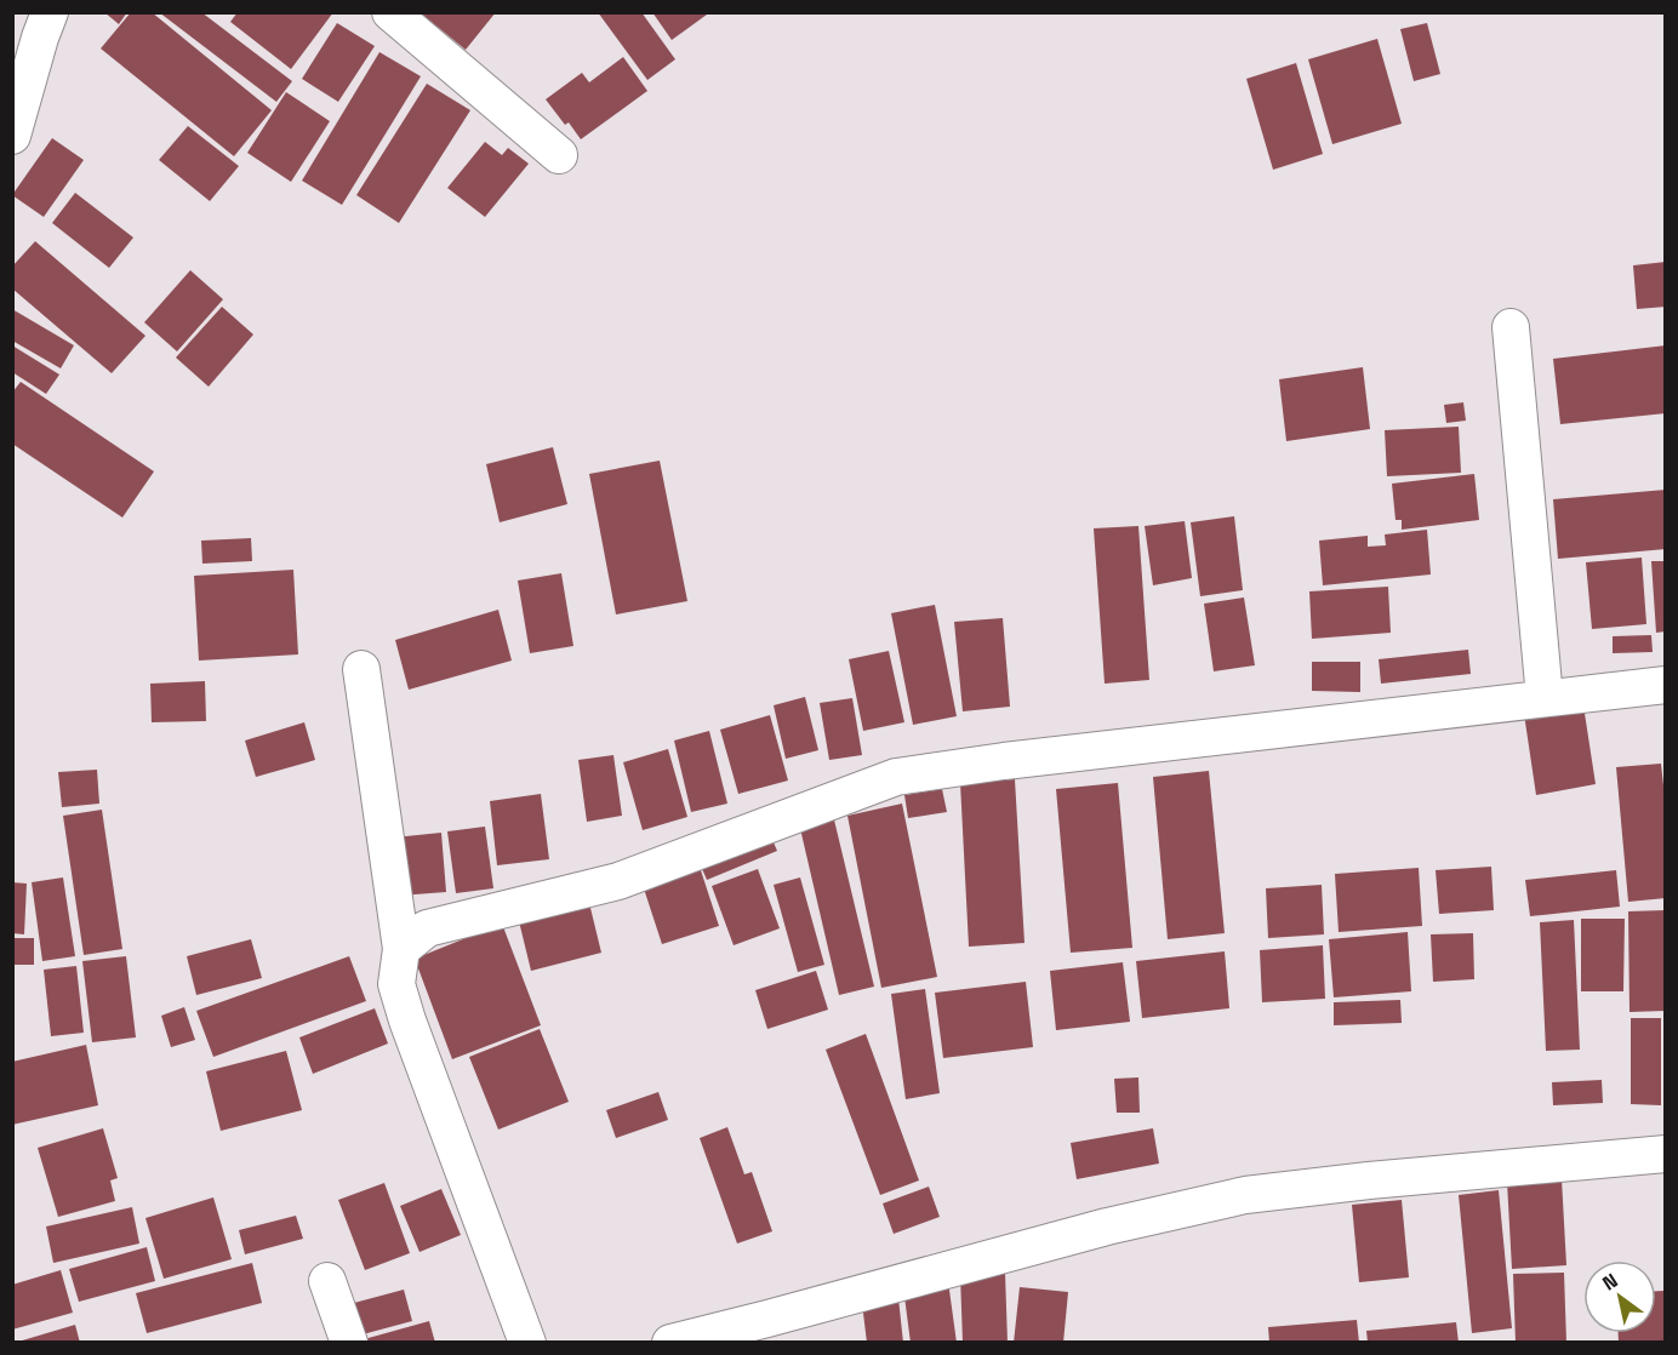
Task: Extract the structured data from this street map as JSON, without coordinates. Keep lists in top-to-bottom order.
{
  "north": "top left"
}
